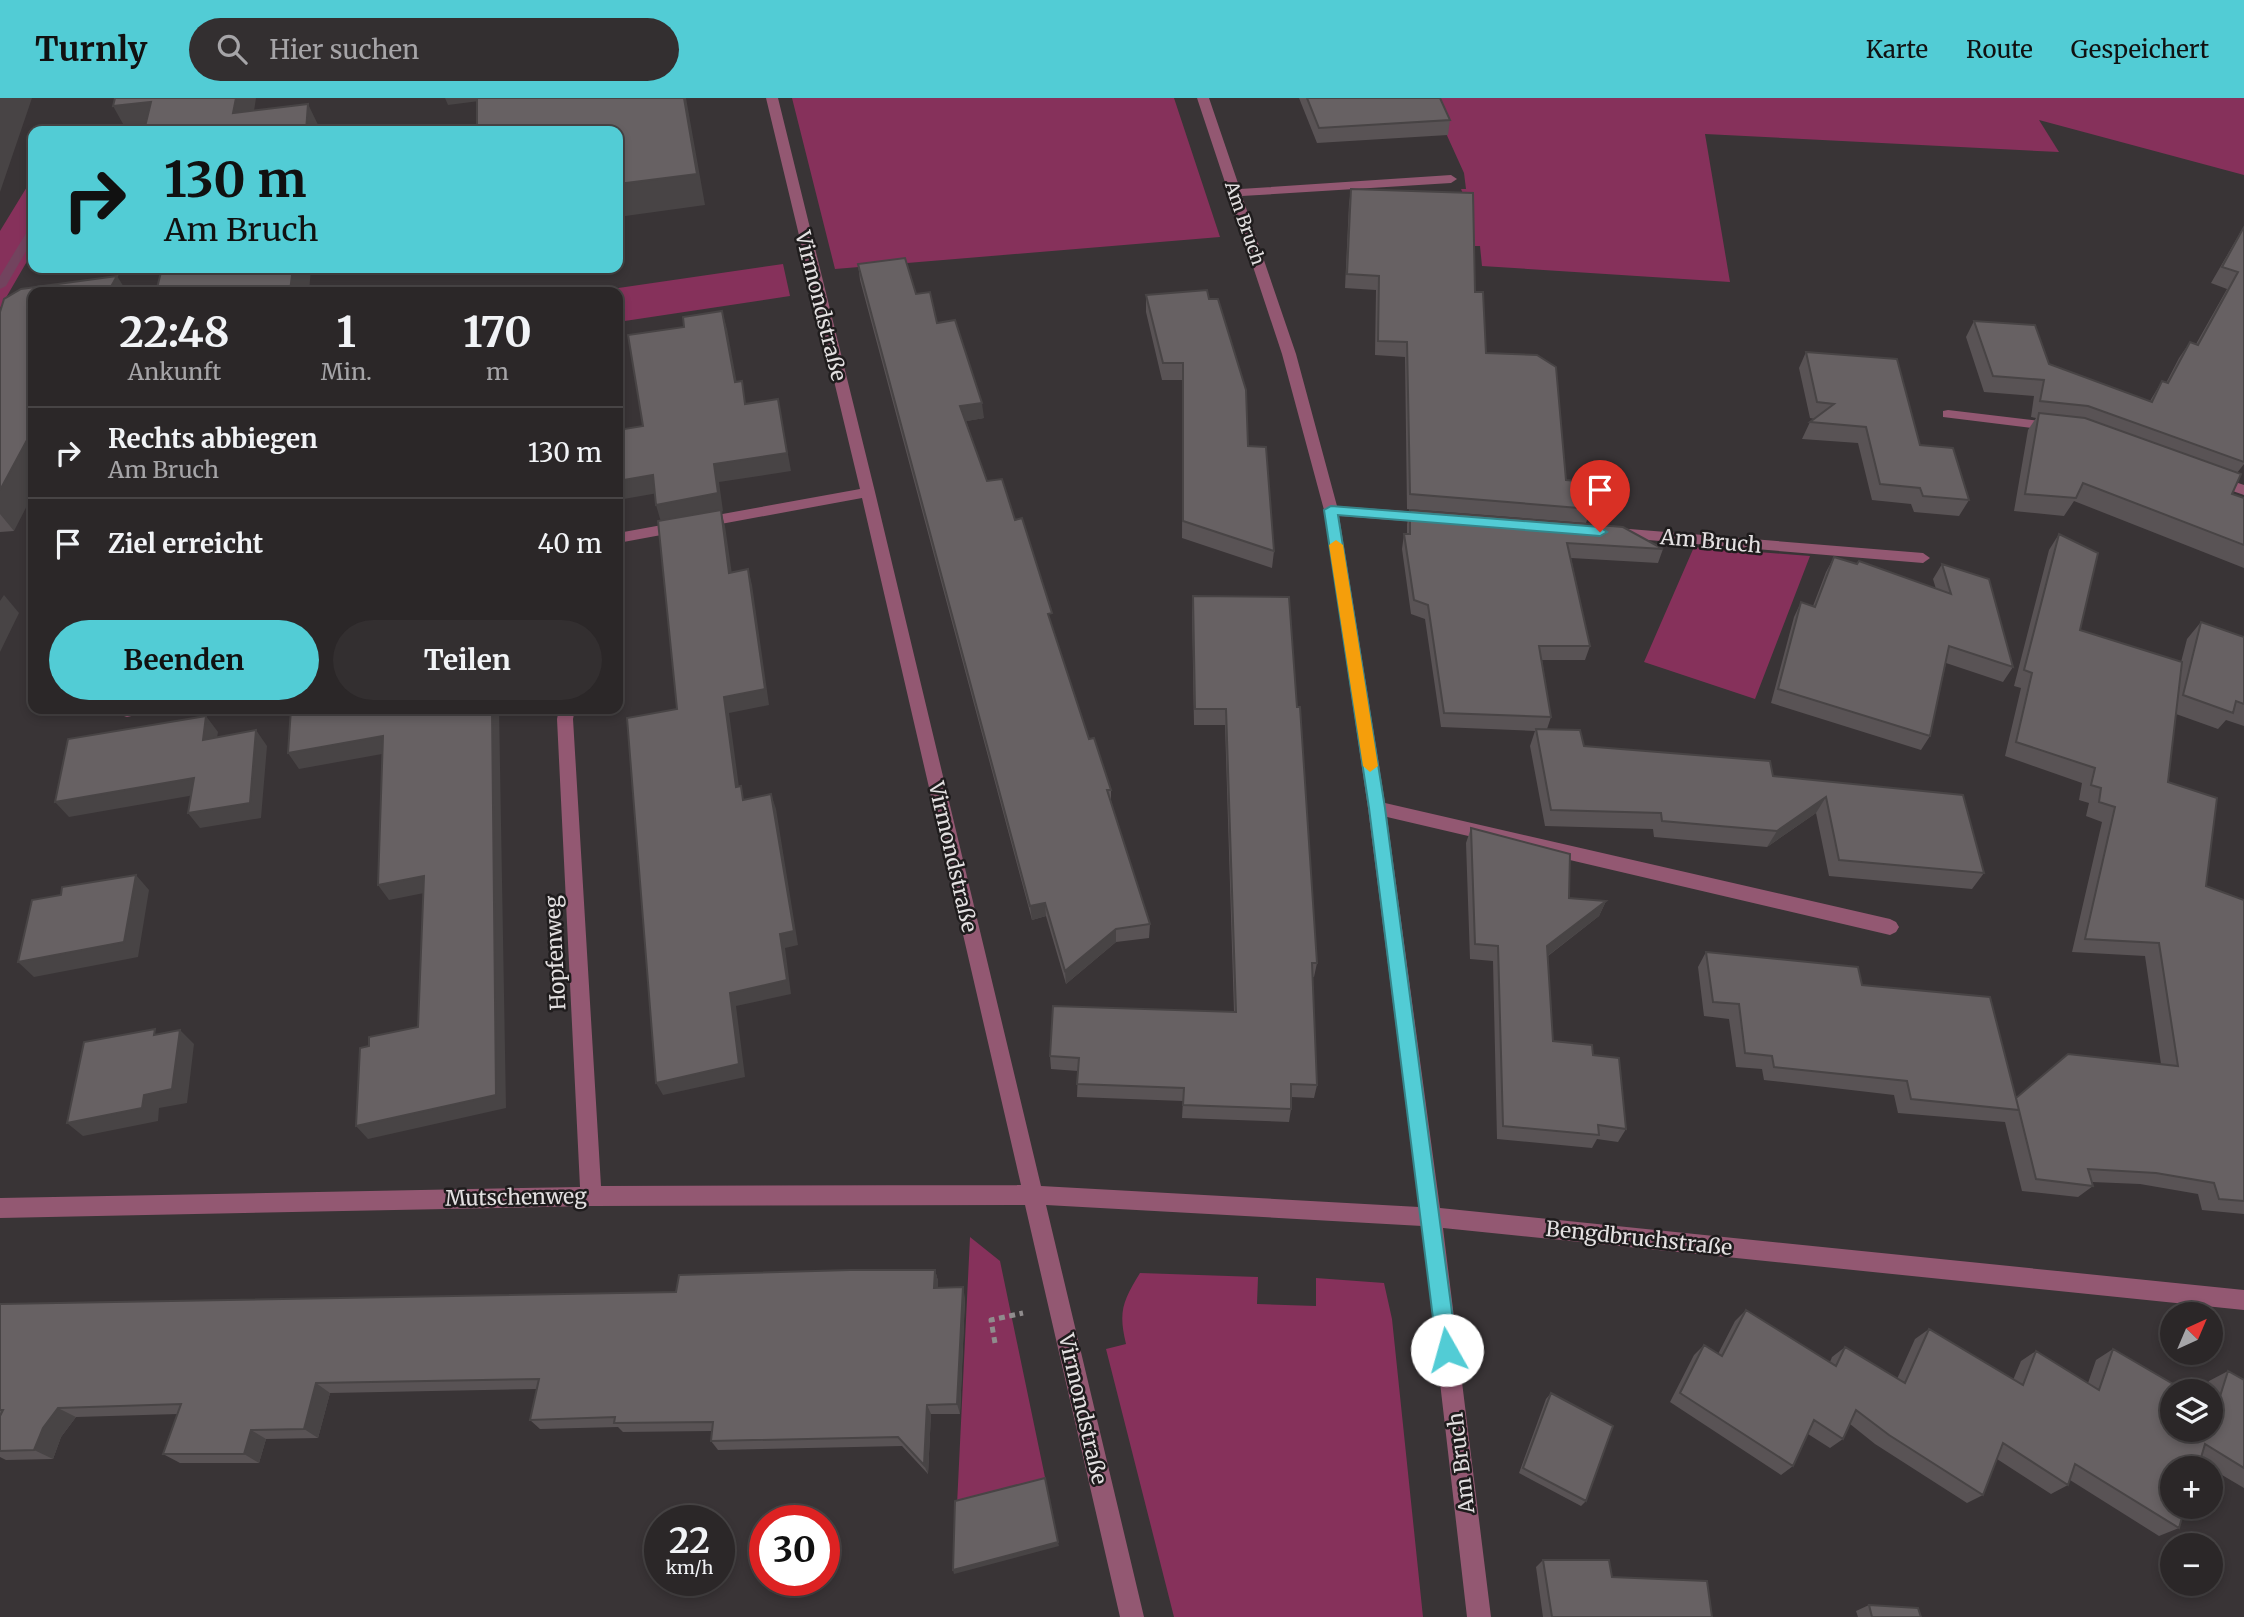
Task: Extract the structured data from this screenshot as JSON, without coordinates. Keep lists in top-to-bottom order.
{
  "streets": {
    "street": [
      "Am Bruch",
      "Virmondstraße",
      "Hopfenweg",
      "Mutschenweg",
      "Bengdbruchstraße"
    ]
  },
  "crossings": [
    ["Am Bruch", "Bengdbruchstraße"],
    ["Virmondstraße", "Mutschenweg"],
    ["Virmondstraße", "Bengdbruchstraße"],
    ["Hopfenweg", "Mutschenweg"],
    ["Mutschenweg", "Bengdbruchstraße"]
  ],
  "north": "top right",
  "page": {
    "header": "Turnly",
    "search": "Hier suchen",
    "nav": ["Karte", "Route", "Gespeichert"],
    "turn": ["130 m", "Am Bruch"],
    "eta": [
      "22:48",
      "Ankunft",
      "1",
      "Min.",
      "170",
      "m"
    ],
    "list": [
      {
        "name": "Rechts abbiegen",
        "note": "Am Bruch",
        "value": "130 m"
      },
      {
        "name": "Ziel erreicht",
        "value": "40 m"
      }
    ],
    "buttons": ["Beenden", "Teilen"],
    "map_buttons": ["+", "−"],
    "speed": "22 km/h",
    "limit": "30"
  }
}
